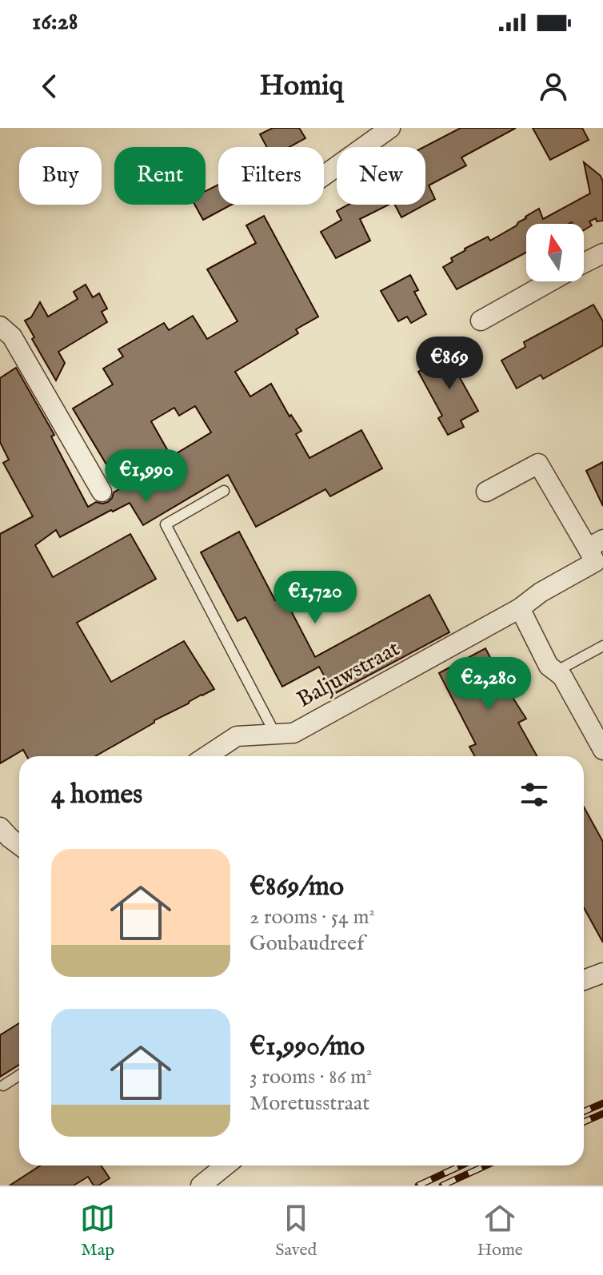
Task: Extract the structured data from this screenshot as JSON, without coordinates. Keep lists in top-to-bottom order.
{
  "streets": {
    "street": ["Baljuwstraat"]
  },
  "north": "top",
  "page": {
    "status": "16:28",
    "header": "Homiq",
    "chip": [
      "Buy",
      "Rent",
      "Filters",
      "New"
    ],
    "price": [
      "€869",
      "€1,990",
      "€1,720",
      "€2,280"
    ],
    "heading": "4 homes",
    "list": [
      {
        "name": "€869/mo",
        "note": "2 rooms · 54 m² · Goubaudreef"
      },
      {
        "name": "€1,990/mo",
        "note": "3 rooms · 86 m² · Moretusstraat"
      }
    ],
    "tabs": ["Map", "Saved", "Home"]
  }
}
